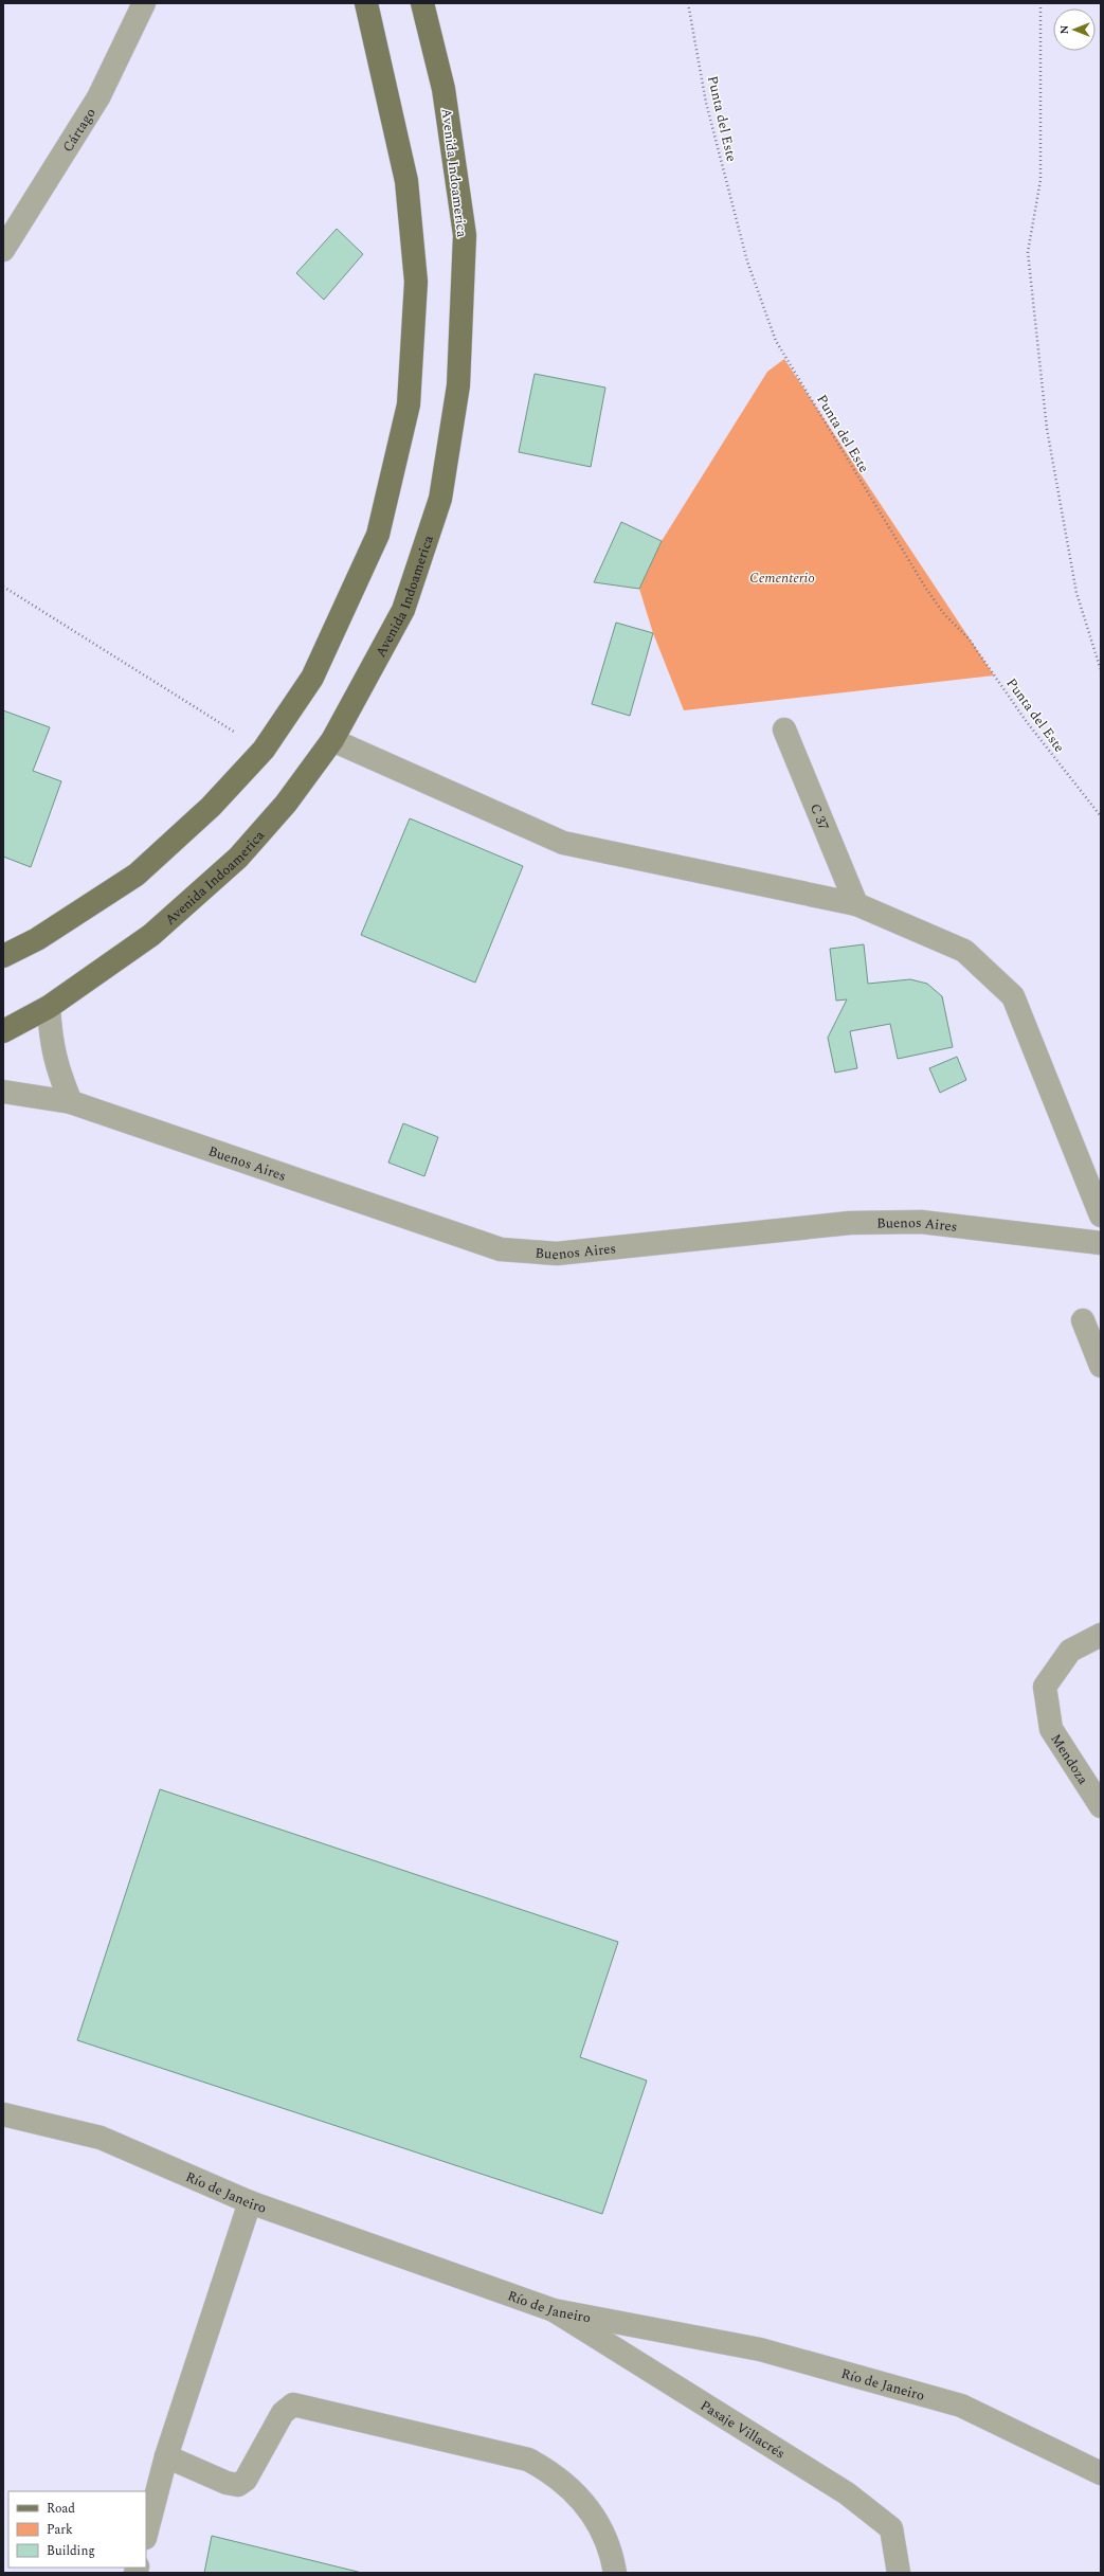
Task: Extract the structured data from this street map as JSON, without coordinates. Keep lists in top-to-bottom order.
{
  "streets": {
    "main road": ["Avenida Indoamerica"],
    "street": [
      "Cártago",
      "C 37",
      "Buenos Aires",
      "Mendoza",
      "Río de Janeiro",
      "Pasaje Villacrés"
    ],
    "path": ["Punta del Este"]
  },
  "crossings": [
    ["Río de Janeiro", "Pasaje Villacrés"]
  ],
  "parks": ["Cementerio"],
  "legend": ["Road", "Park", "Building"],
  "north": "left"
}
